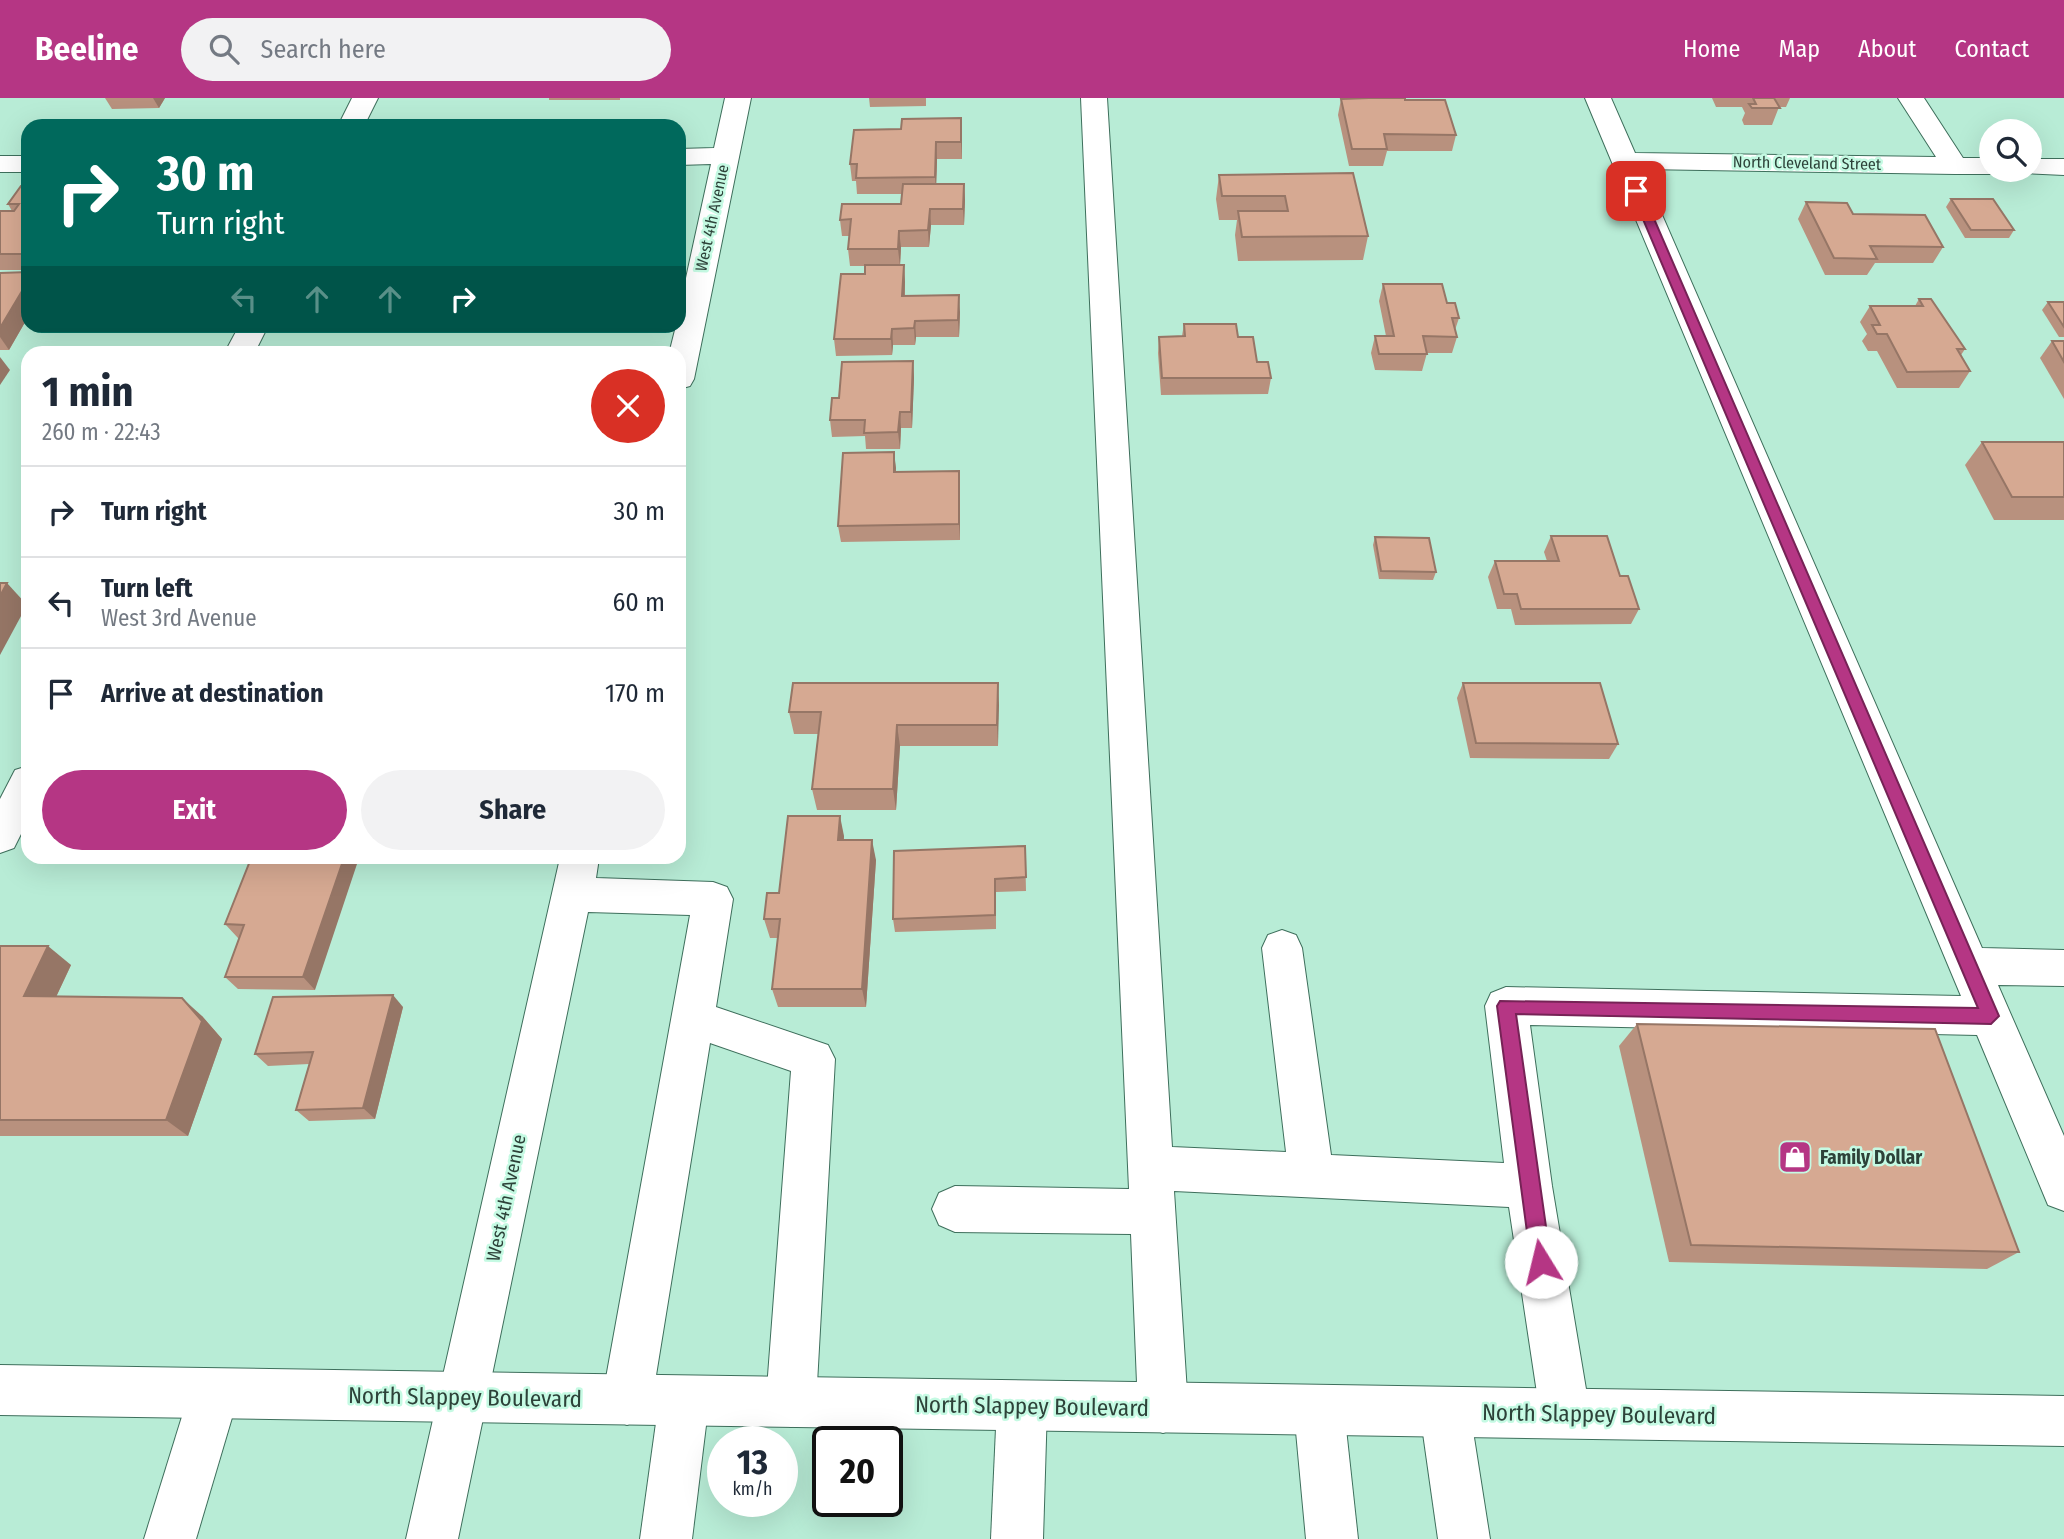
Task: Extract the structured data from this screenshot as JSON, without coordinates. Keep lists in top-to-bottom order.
{
  "streets": {
    "street": ["North Cleveland Street", "West 4th Avenue", "North Slappey Boulevard"]
  },
  "crossings": [
    ["West 4th Avenue", "North Slappey Boulevard"]
  ],
  "places": {
    "shop": ["Family Dollar"]
  },
  "page": {
    "header": "Beeline",
    "search": "Search here",
    "nav": [
      "Home",
      "Map",
      "About",
      "Contact"
    ],
    "turn": ["30 m", "Turn right"],
    "heading": ["1 min", "260 m · 22:43"],
    "list": [
      {
        "name": "Turn right",
        "value": "30 m"
      },
      {
        "name": "Turn left",
        "note": "West 3rd Avenue",
        "value": "60 m"
      },
      {
        "name": "Arrive at destination",
        "value": "170 m"
      }
    ],
    "buttons": ["Exit", "Share"],
    "speed": "13 km/h",
    "limit": "20"
  }
}
